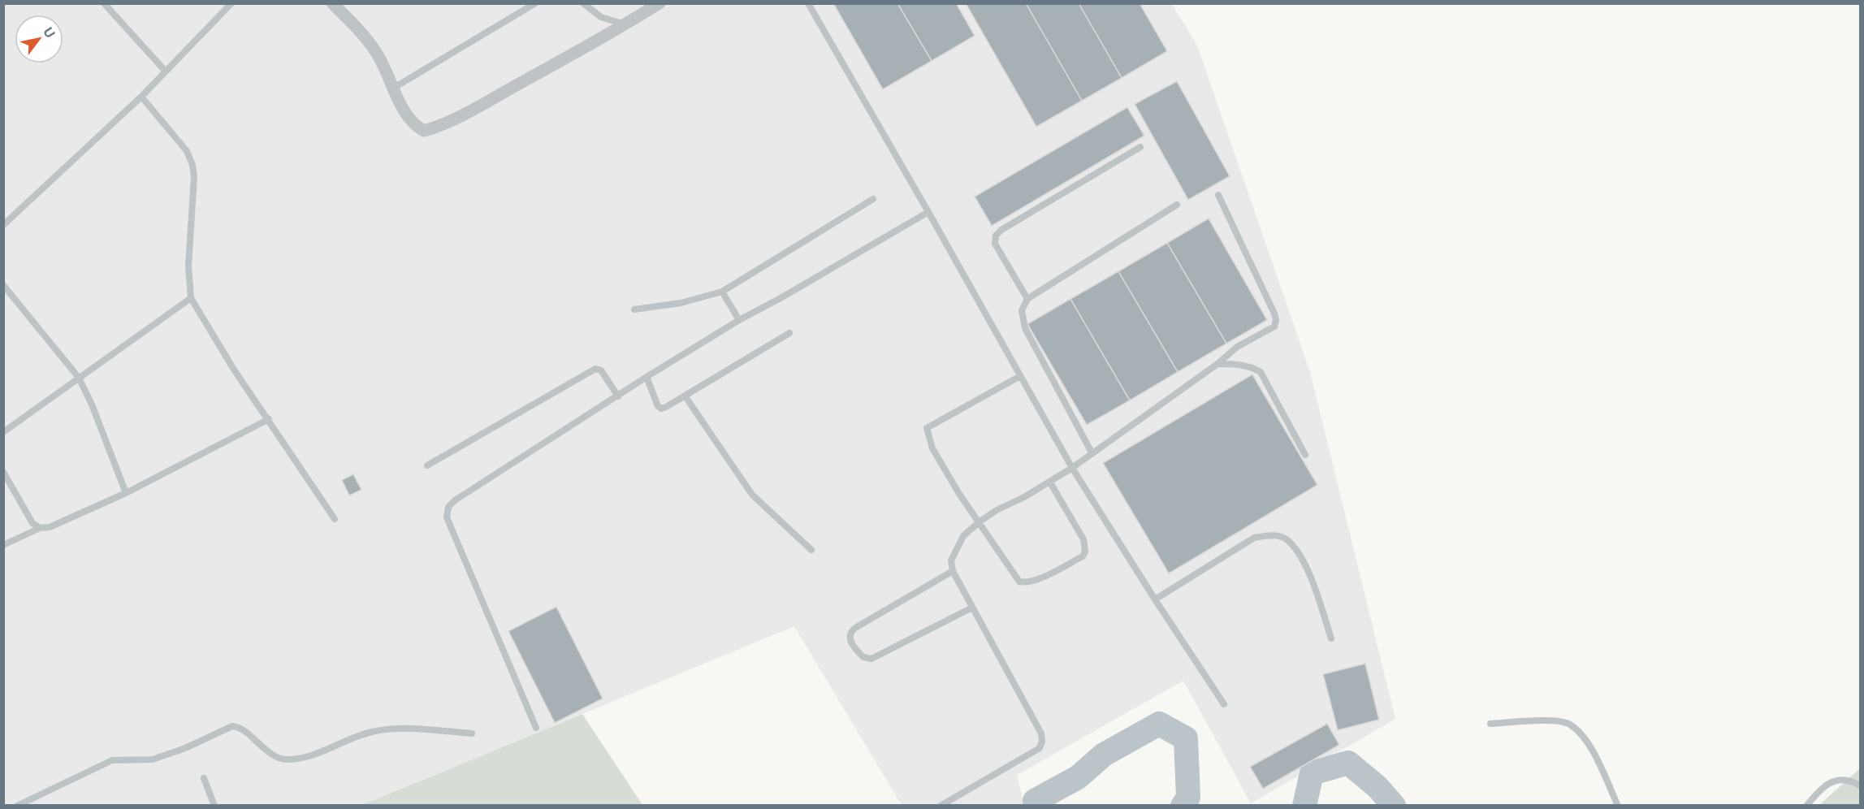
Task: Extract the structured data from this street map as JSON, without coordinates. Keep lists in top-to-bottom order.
{
  "north": "top right"
}
